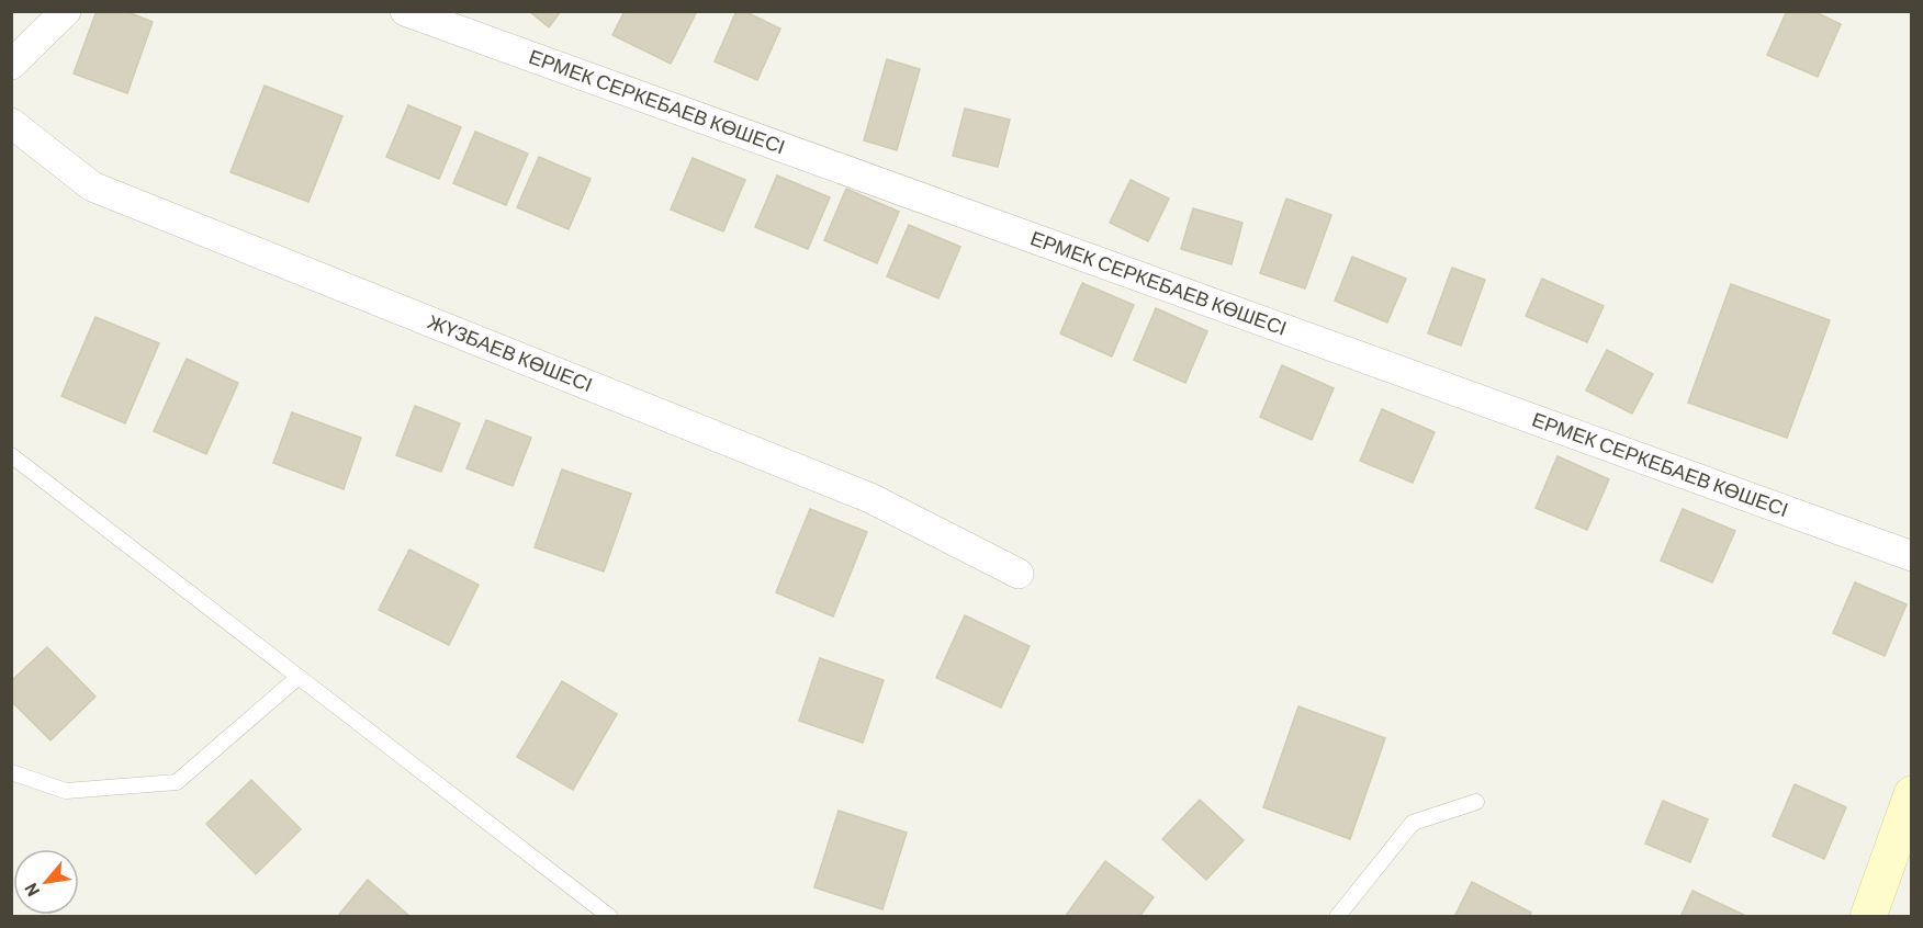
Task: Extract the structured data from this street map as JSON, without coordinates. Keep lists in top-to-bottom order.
{
  "streets": {
    "street": ["ЕРМЕК СЕРКЕБАЕВ КӨШЕСІ", "ЖҮЗБАЕВ КӨШЕСІ"]
  },
  "north": "bottom left"
}
